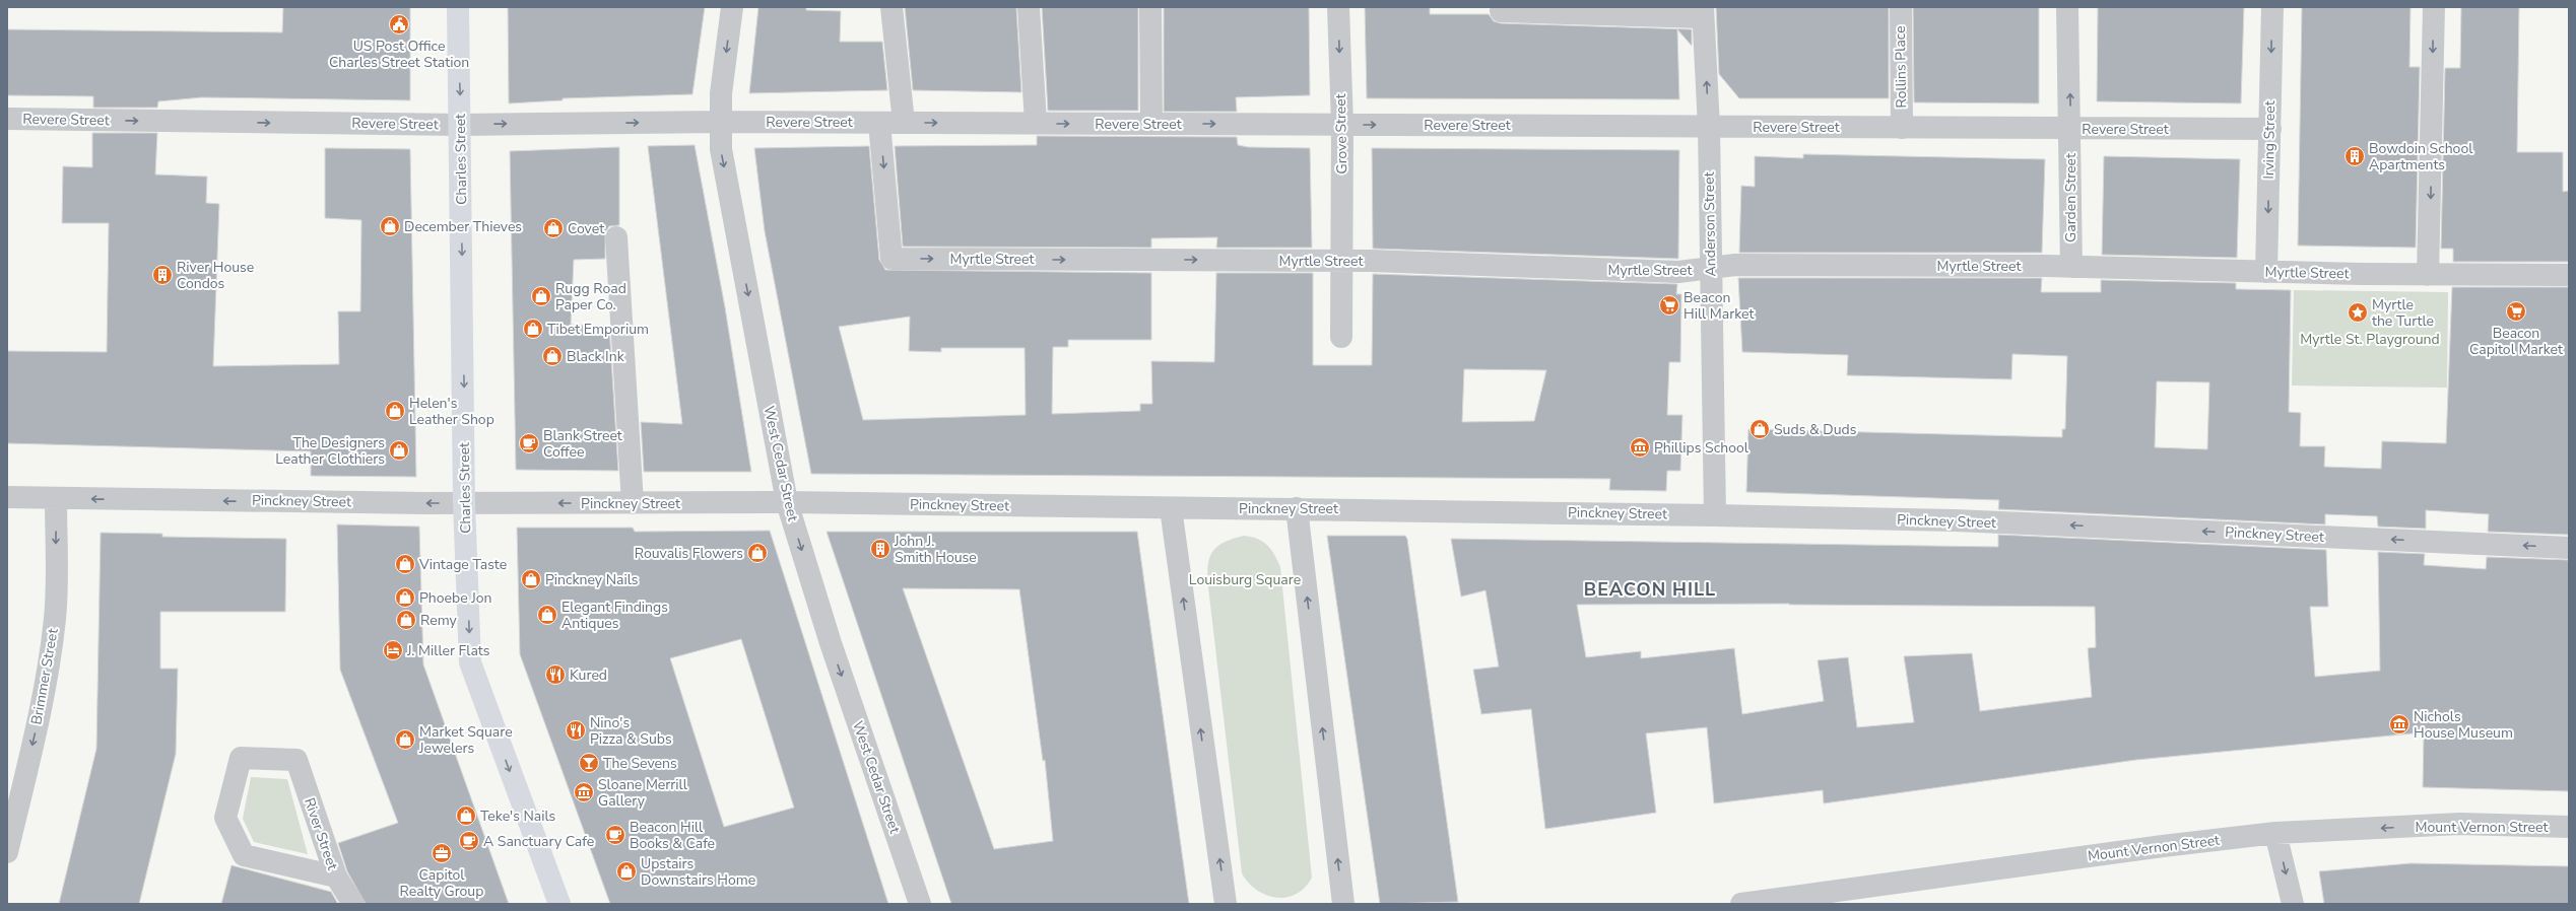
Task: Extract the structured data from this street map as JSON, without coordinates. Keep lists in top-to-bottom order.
{
  "streets": {
    "main road": ["Charles Street"],
    "street": [
      "Rollins Place",
      "Revere Street",
      "Grove Street",
      "Irving Street",
      "Garden Street",
      "Anderson Street",
      "Myrtle Street",
      "West Cedar Street",
      "Pinckney Street",
      "Brimmer Street",
      "Mount Vernon Street",
      "River Street"
    ]
  },
  "crossings": [
    ["Rollins Place", "Revere Street"],
    ["Revere Street", "Grove Street"],
    ["Revere Street", "Irving Street"],
    ["Revere Street", "Charles Street"],
    ["Revere Street", "Garden Street"],
    ["Revere Street", "Anderson Street"],
    ["Revere Street", "Myrtle Street"],
    ["Revere Street", "West Cedar Street"],
    ["Grove Street", "Myrtle Street"],
    ["Irving Street", "Myrtle Street"],
    ["Charles Street", "Pinckney Street"],
    ["Garden Street", "Myrtle Street"],
    ["Anderson Street", "Myrtle Street"],
    ["Anderson Street", "Pinckney Street"],
    ["West Cedar Street", "Pinckney Street"],
    ["Pinckney Street", "Brimmer Street"]
  ],
  "one_way": [
    "Revere Street",
    "Charles Street",
    "Garden Street",
    "Pinckney Street",
    "Brimmer Street",
    "Mount Vernon Street"
  ],
  "districts": ["BEACON HILL"],
  "parks": ["Myrtle St. Playground", "Louisburg Square"],
  "places": {
    "public building": ["US Post Office Charles Street Station"],
    "building": ["Bowdoin School Apartments", "River House Condos", "John J. Smith House"],
    "shop": [
      "December Thieves",
      "Covet",
      "Rugg Road Paper Co.",
      "Tibet Emporium",
      "Black Ink",
      "Helen's Leather Shop",
      "Suds & Duds",
      "The Designers Leather Clothiers",
      "Rouvalis Flowers",
      "Vintage Taste",
      "Pinckney Nails",
      "Phoebe Jon",
      "Elegant Findings Antiques",
      "Remy",
      "Market Square Jewelers",
      "Teke's Nails",
      "Upstairs Downstairs Home"
    ],
    "supermarket": ["Beacon Hill Market", "Beacon Capitol Market"],
    "place": ["Myrtle the Turtle"],
    "cafe": ["Blank Street Coffee", "Beacon Hill Books & Cafe", "A Sanctuary Cafe"],
    "museum": ["Phillips School", "Nichols House Museum", "Sloane Merrill Gallery"],
    "hotel": ["J. Miller Flats"],
    "restaurant": ["Kured", "Nino's Pizza & Subs"],
    "bar": ["The Sevens"],
    "office": ["Capitol Realty Group"]
  }
}
